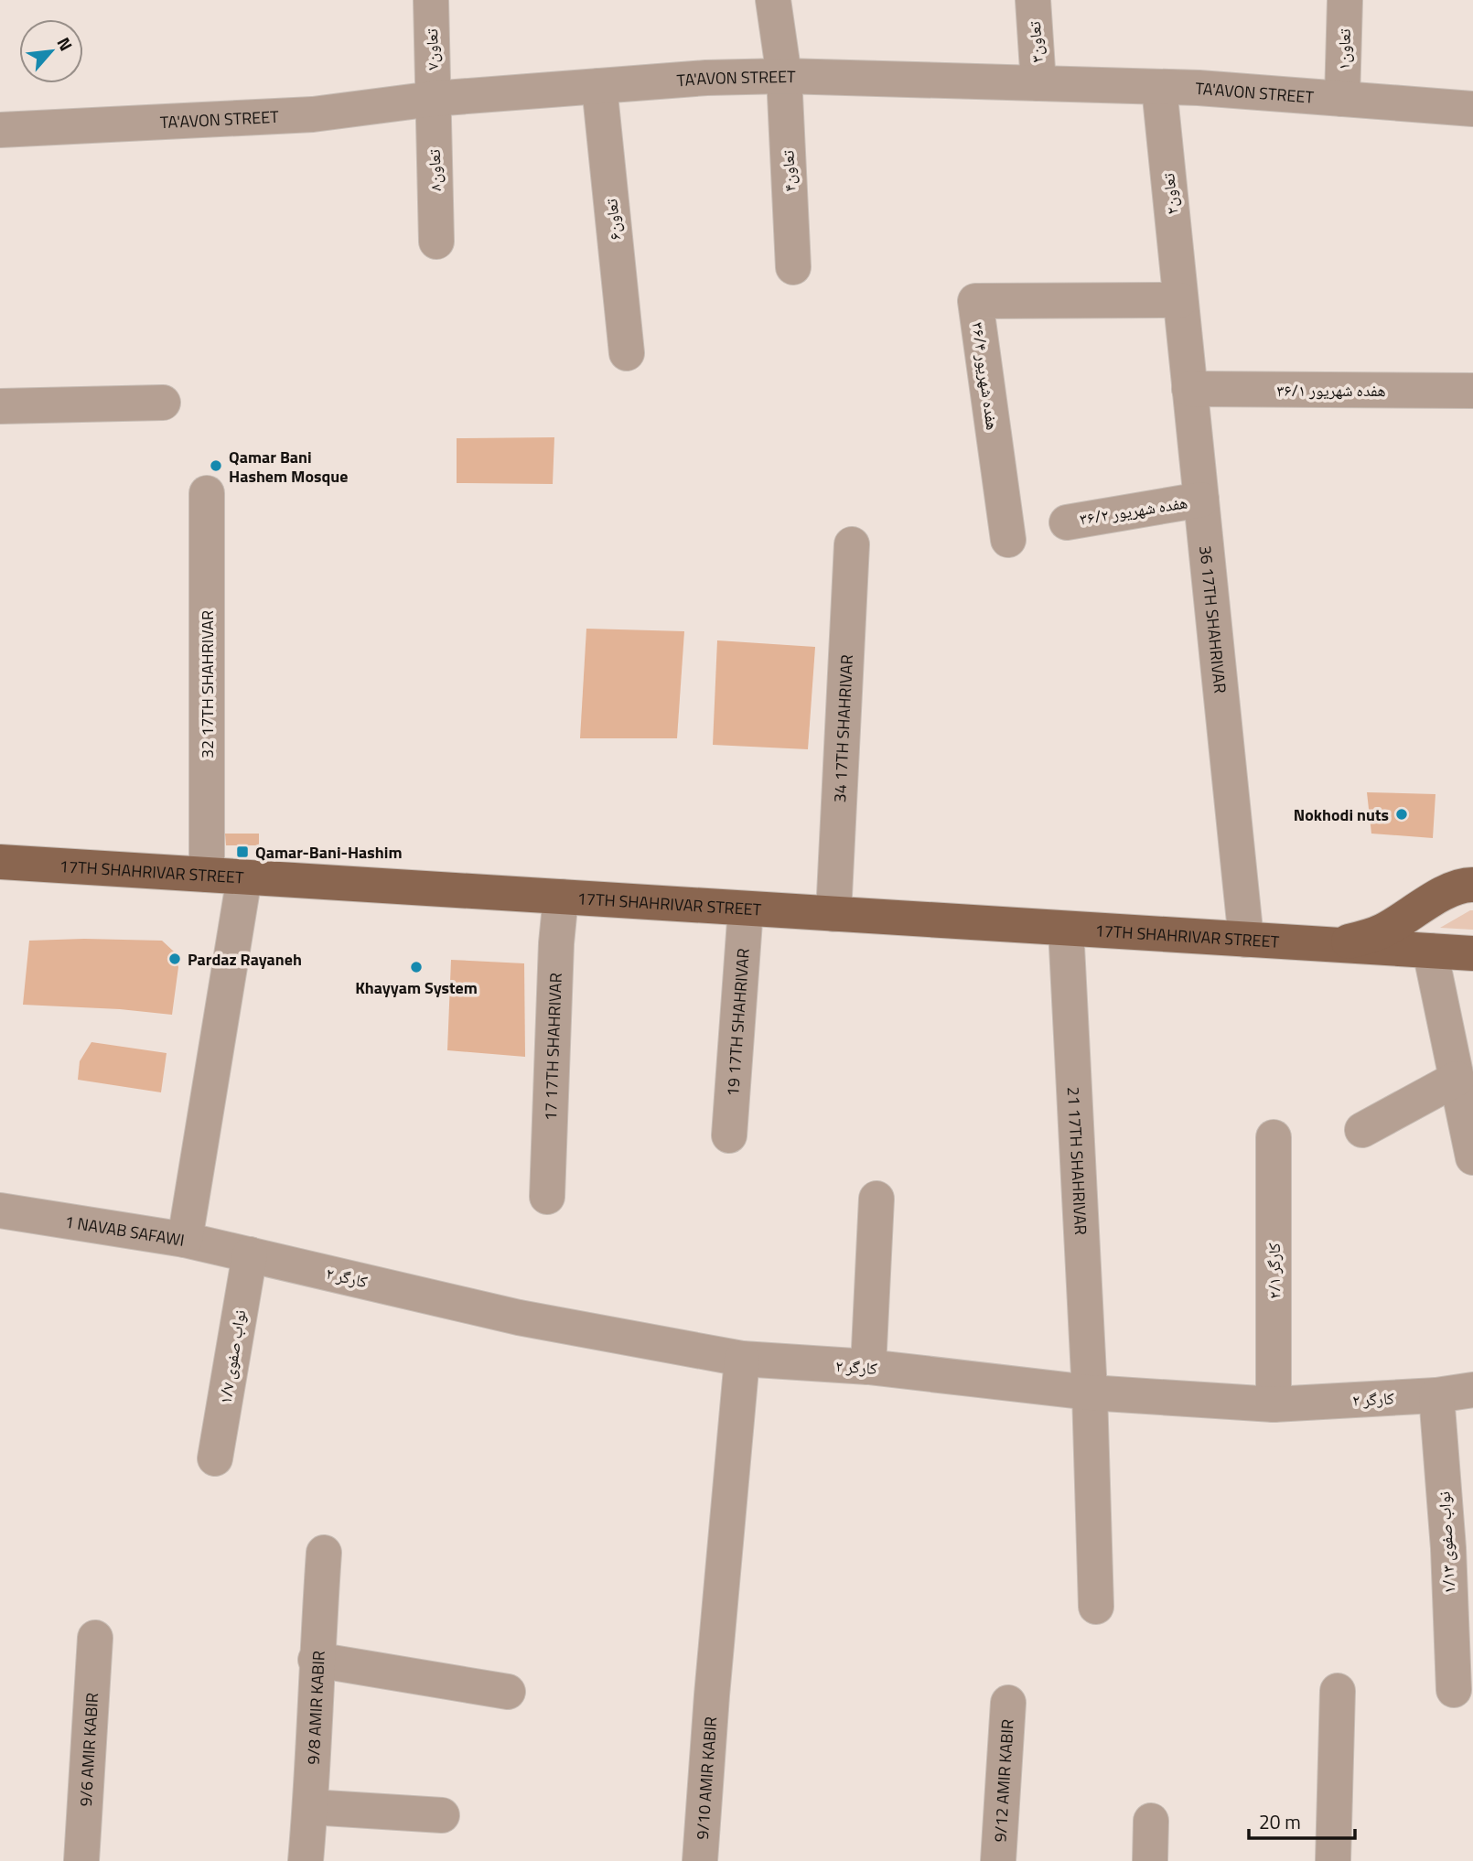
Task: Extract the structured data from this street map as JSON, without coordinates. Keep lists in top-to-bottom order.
{
  "streets": {
    "main road": ["17TH SHAHRIVAR STREET"],
    "street": [
      "تعاون۳",
      "تعاون۷",
      "تعاون۱",
      "TA'AVON STREET",
      "تعاون۸",
      "تعاون۴",
      "تعاون۲",
      "تعاون۶",
      "هفده شهریور ۳۶/۴",
      "هفده شهریور ۳۶/۱",
      "هفده شهریور ۳۶/۲",
      "36 17TH SHAHRIVAR",
      "32 17TH SHAHRIVAR",
      "34 17TH SHAHRIVAR",
      "19 17TH SHAHRIVAR",
      "17 17TH SHAHRIVAR",
      "21 17TH SHAHRIVAR",
      "1 NAVAB SAFAWI",
      "کارگر ۲/۱",
      "کارگر ۲",
      "نواب صفوی ۱/۷",
      "نواب صفوی ۱/۱۳",
      "9/8 AMIR KABIR",
      "9/6 AMIR KABIR",
      "9/10 AMIR KABIR",
      "9/12 AMIR KABIR"
    ]
  },
  "crossings": [
    ["تعاون۳", "TA'AVON STREET"],
    ["تعاون۷", "TA'AVON STREET"],
    ["تعاون۷", "تعاون۸"],
    ["تعاون۱", "TA'AVON STREET"],
    ["TA'AVON STREET", "تعاون۸"],
    ["TA'AVON STREET", "تعاون۴"],
    ["TA'AVON STREET", "تعاون۲"],
    ["TA'AVON STREET", "تعاون۶"],
    ["تعاون۲", "هفده شهریور ۳۶/۴"],
    ["تعاون۲", "36 17TH SHAHRIVAR"],
    ["هفده شهریور ۳۶/۴", "36 17TH SHAHRIVAR"],
    ["هفده شهریور ۳۶/۱", "36 17TH SHAHRIVAR"],
    ["هفده شهریور ۳۶/۲", "36 17TH SHAHRIVAR"],
    ["36 17TH SHAHRIVAR", "17TH SHAHRIVAR STREET"],
    ["32 17TH SHAHRIVAR", "17TH SHAHRIVAR STREET"],
    ["34 17TH SHAHRIVAR", "17TH SHAHRIVAR STREET"],
    ["17TH SHAHRIVAR STREET", "19 17TH SHAHRIVAR"],
    ["17TH SHAHRIVAR STREET", "17 17TH SHAHRIVAR"],
    ["17TH SHAHRIVAR STREET", "21 17TH SHAHRIVAR"],
    ["21 17TH SHAHRIVAR", "کارگر ۲"],
    ["1 NAVAB SAFAWI", "کارگر ۲"],
    ["1 NAVAB SAFAWI", "نواب صفوی ۱/۷"],
    ["کارگر ۲/۱", "کارگر ۲"],
    ["کارگر ۲", "نواب صفوی ۱/۷"],
    ["کارگر ۲", "نواب صفوی ۱/۱۳"],
    ["کارگر ۲", "9/10 AMIR KABIR"]
  ],
  "places": {
    "other": [
      "Qamar Bani Hashem Mosque",
      "Nokhodi nuts",
      "Pardaz Rayaneh",
      "Khayyam System"
    ],
    "transit": ["Qamar-Bani-Hashim"]
  },
  "scale_bar": "20 m",
  "north": "top right"
}
